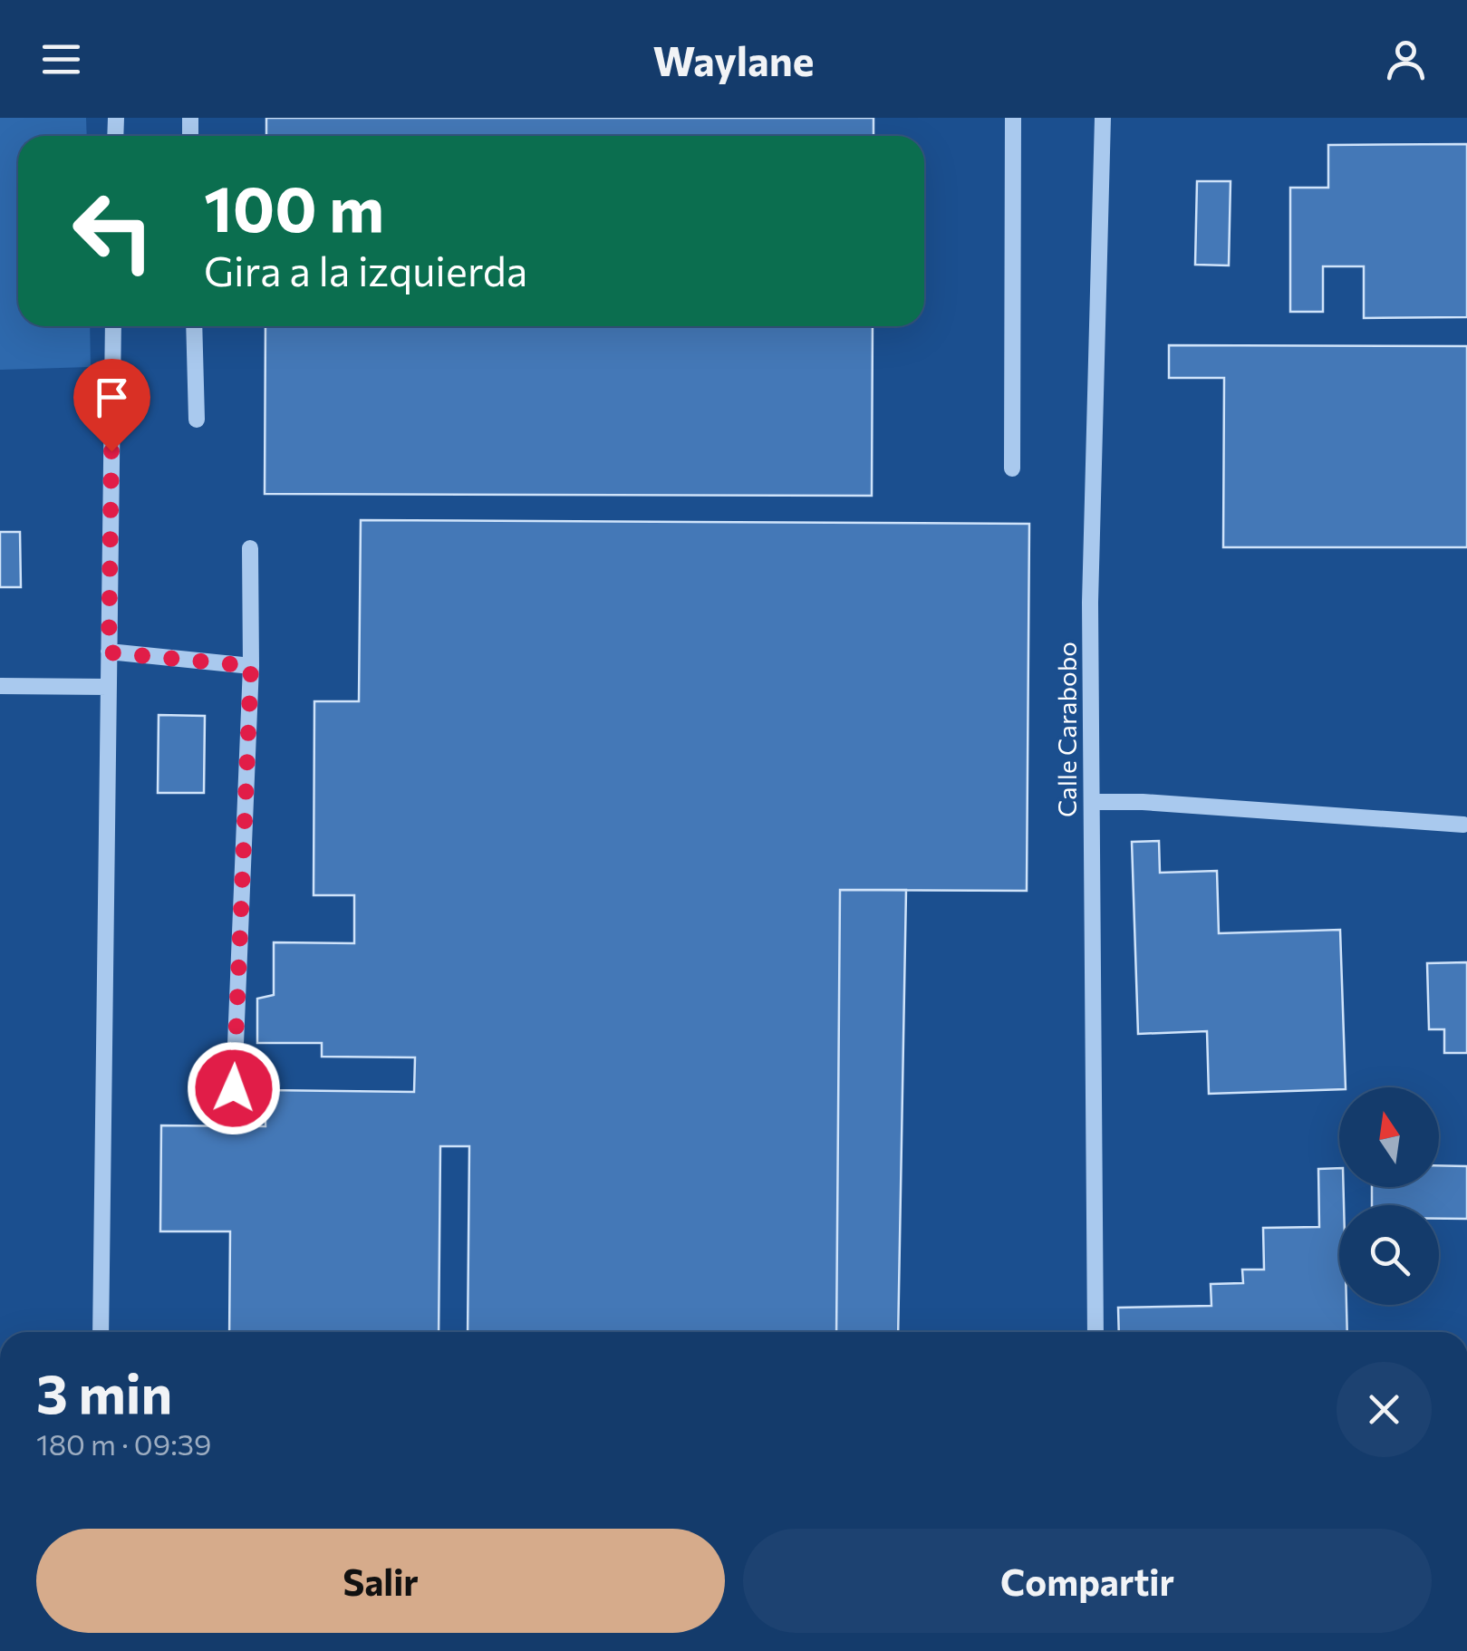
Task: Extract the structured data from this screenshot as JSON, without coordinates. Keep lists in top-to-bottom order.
{
  "streets": {
    "street": ["Calle Carabobo"]
  },
  "north": "top",
  "page": {
    "header": "Waylane",
    "turn": ["100 m", "Gira a la izquierda"],
    "heading": ["3 min", "180 m · 09:39"],
    "buttons": ["Salir", "Compartir"]
  }
}
